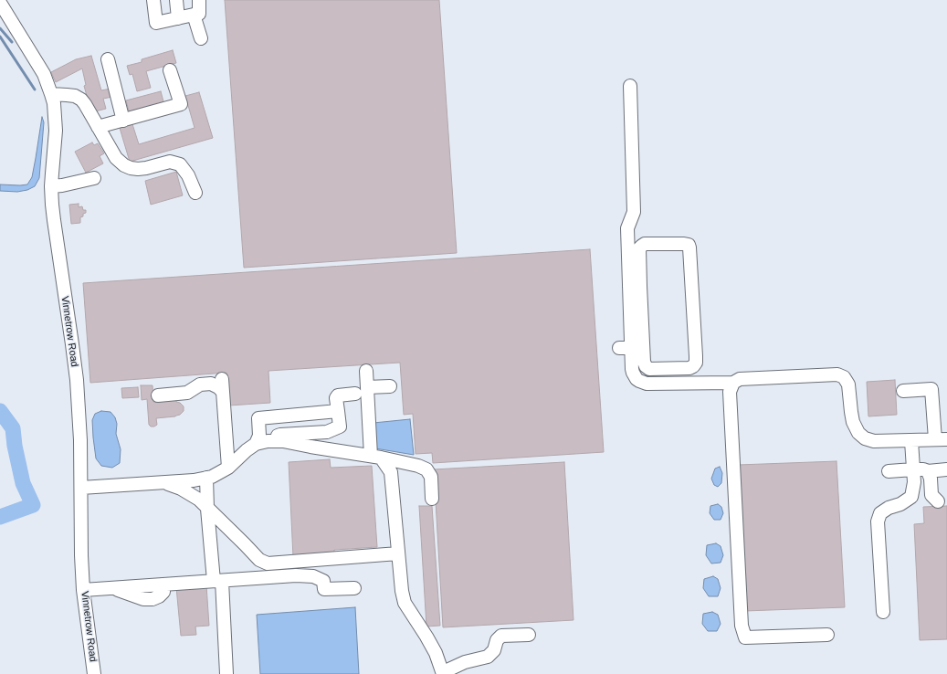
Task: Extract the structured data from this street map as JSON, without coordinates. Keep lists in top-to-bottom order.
{
  "streets": {
    "street": ["Vinnetrow Road"]
  }
}
